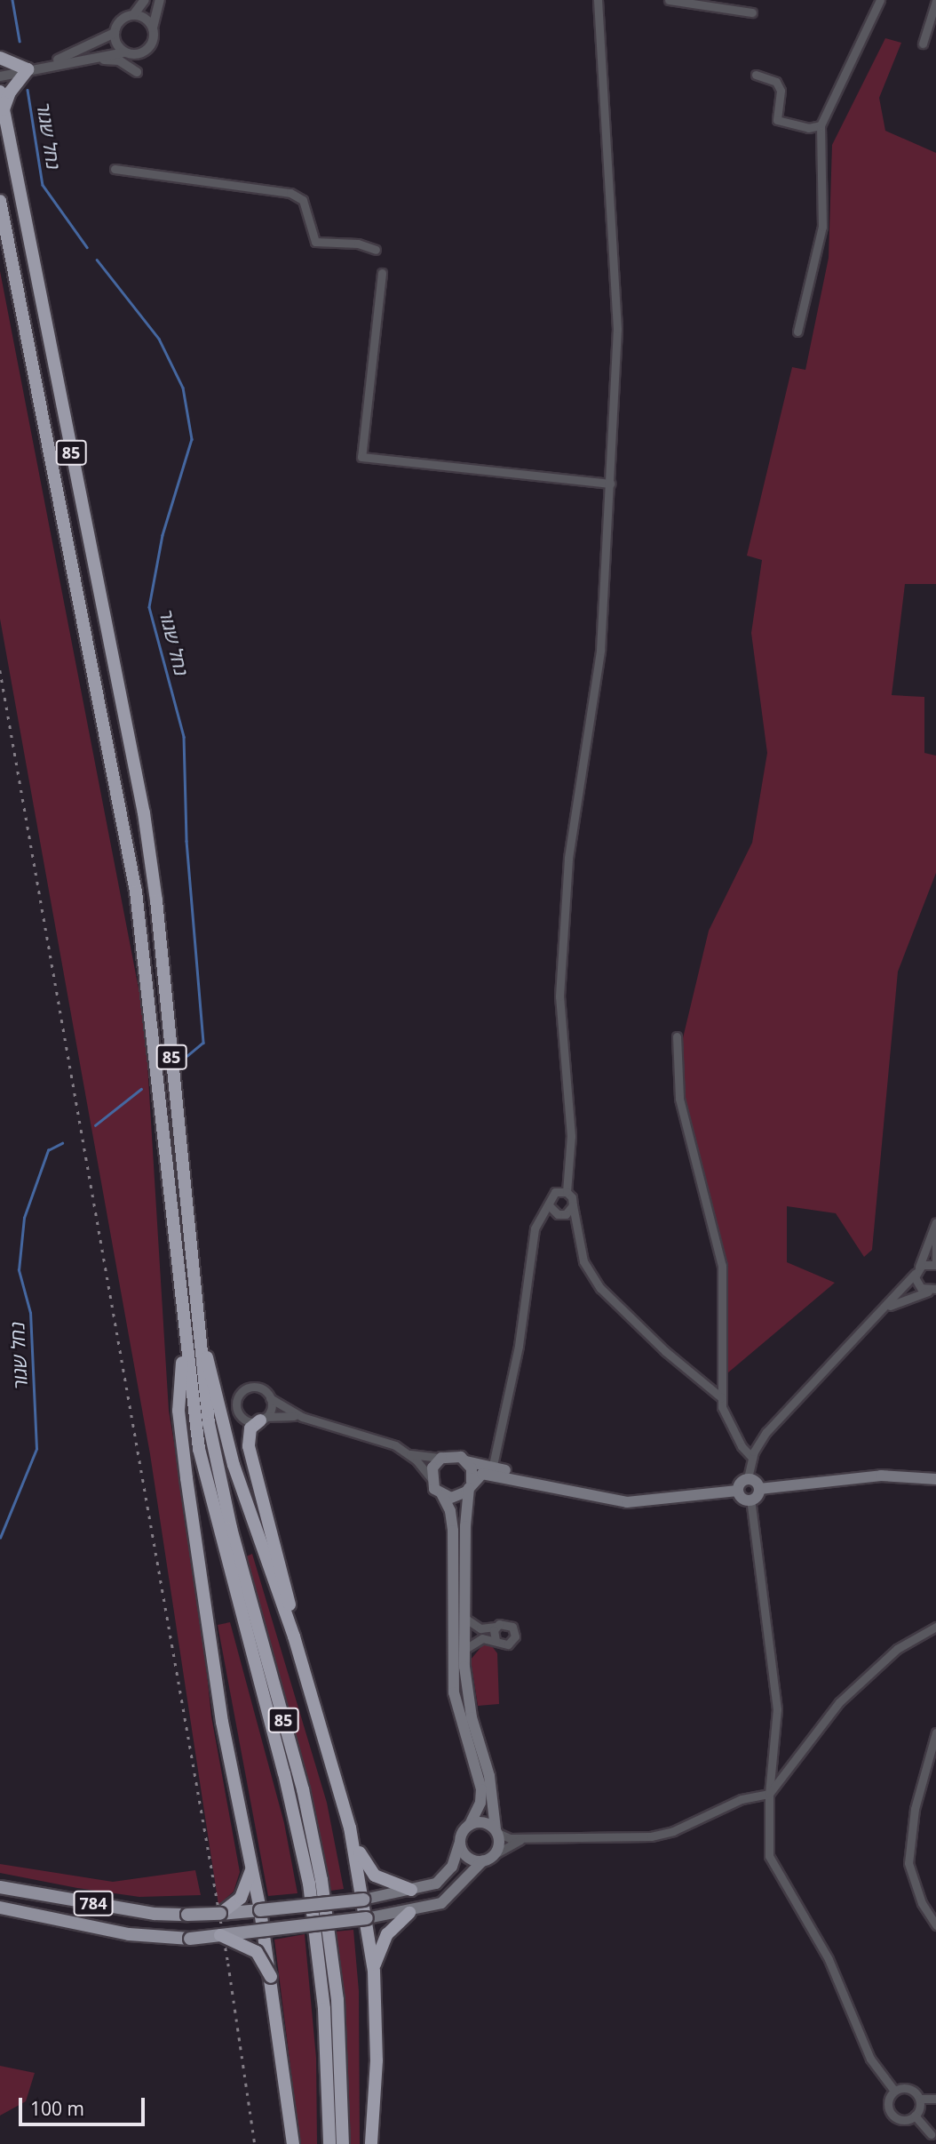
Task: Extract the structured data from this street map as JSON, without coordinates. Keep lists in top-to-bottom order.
{
  "streets": {
    "highway": ["85"],
    "main road": ["784"]
  },
  "water": ["נחל שגור"],
  "scale_bar": "100 m"
}
